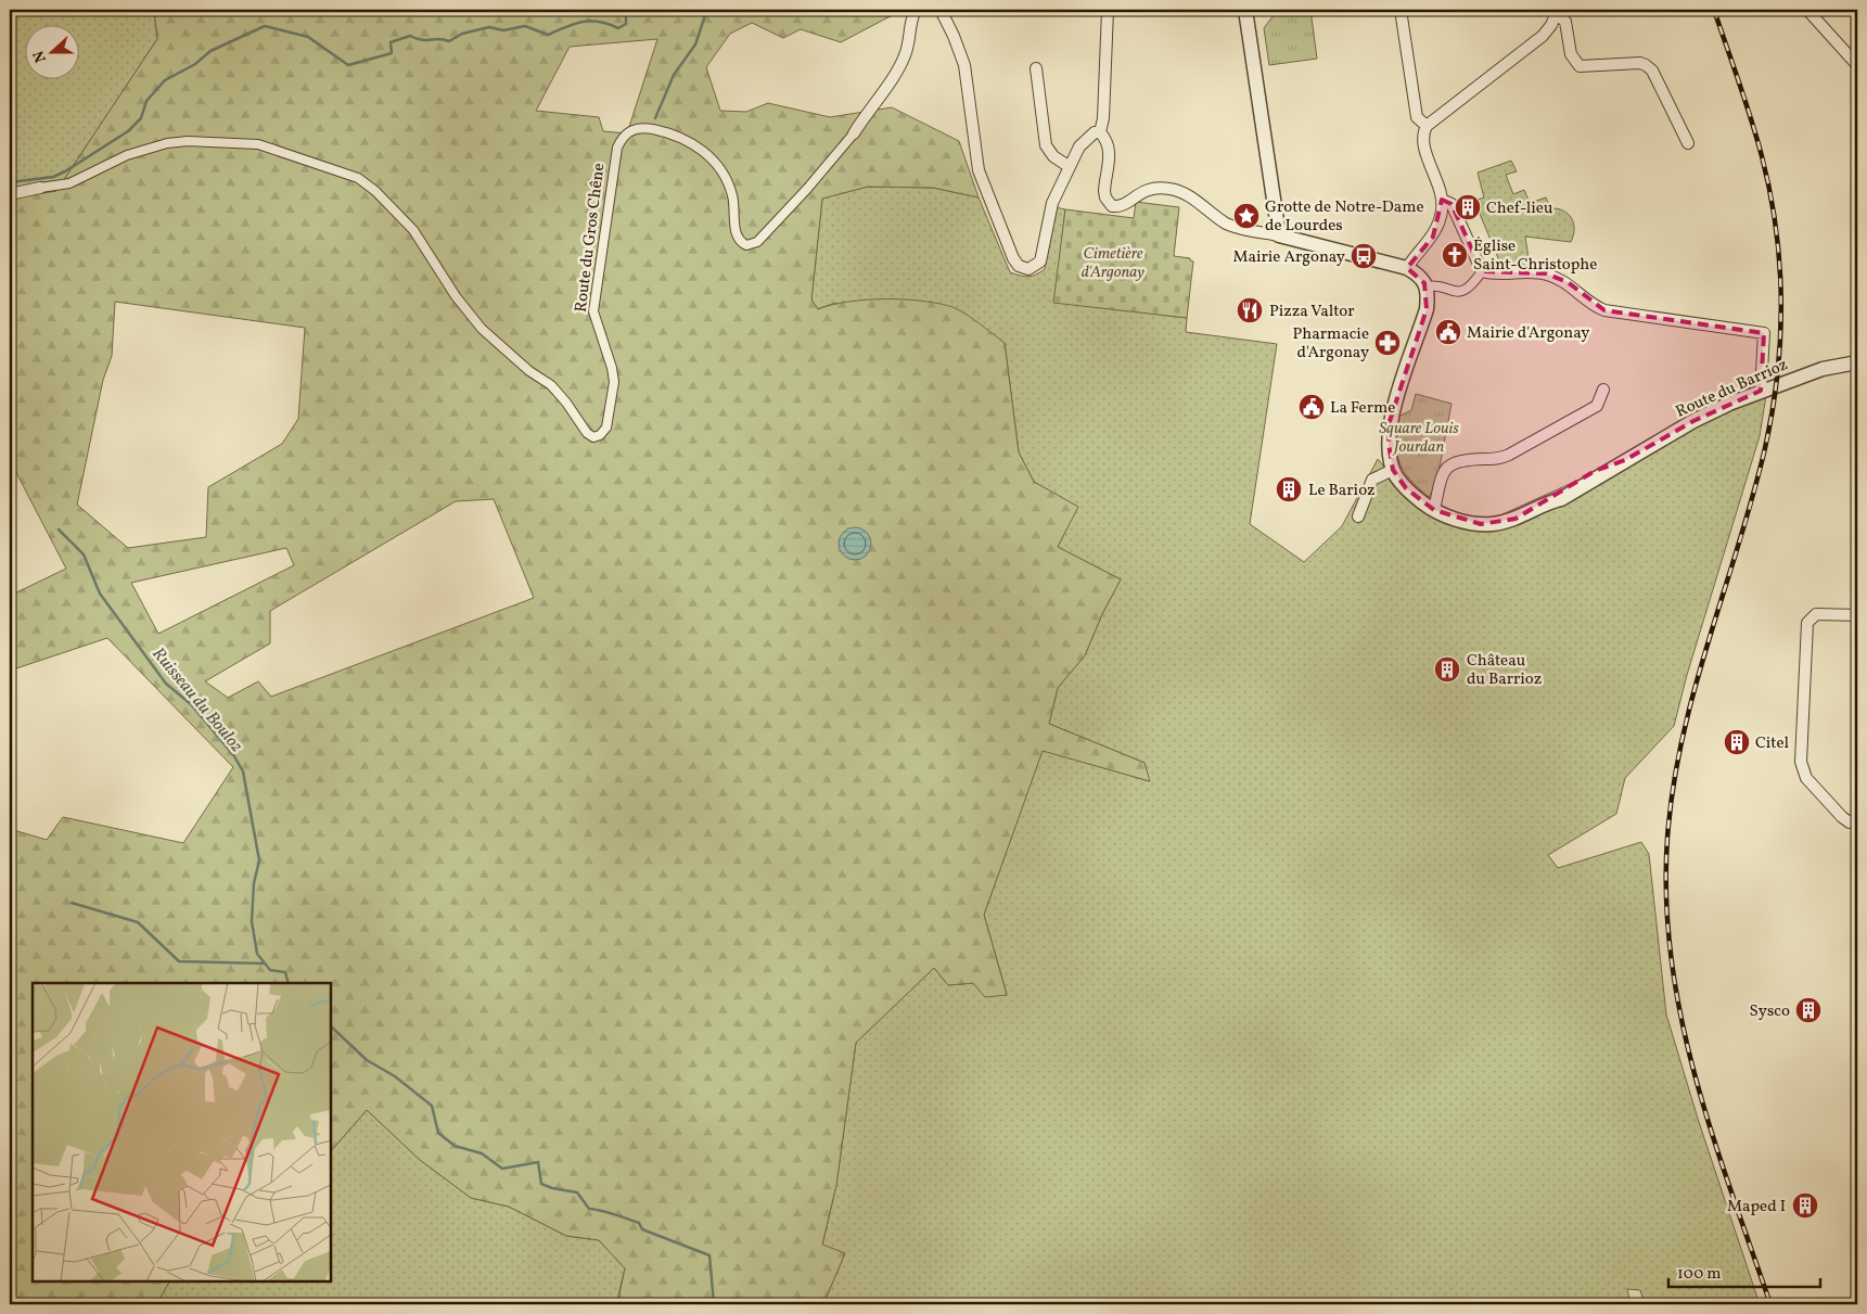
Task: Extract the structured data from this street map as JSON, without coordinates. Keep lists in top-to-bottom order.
{
  "streets": {
    "street": ["Route du Gros Chêne", "Route du Barrioz"]
  },
  "water": ["Ruisseau du Bouloz"],
  "parks": ["Cimetière d'Argonay", "Square Louis Jourdan"],
  "places": {
    "building": [
      "Chef-lieu",
      "Le Barioz",
      "Château du Barrioz",
      "Citel",
      "Sysco",
      "Maped I"
    ],
    "place": ["Grotte de Notre-Dame de Lourdes"],
    "church": ["Église Saint-Christophe"],
    "bus stop": ["Mairie Argonay"],
    "restaurant": ["Pizza Valtor"],
    "public building": ["Mairie d'Argonay", "La Ferme"],
    "pharmacy": ["Pharmacie d'Argonay"]
  },
  "scale_bar": "100 m",
  "north": "left"
}
